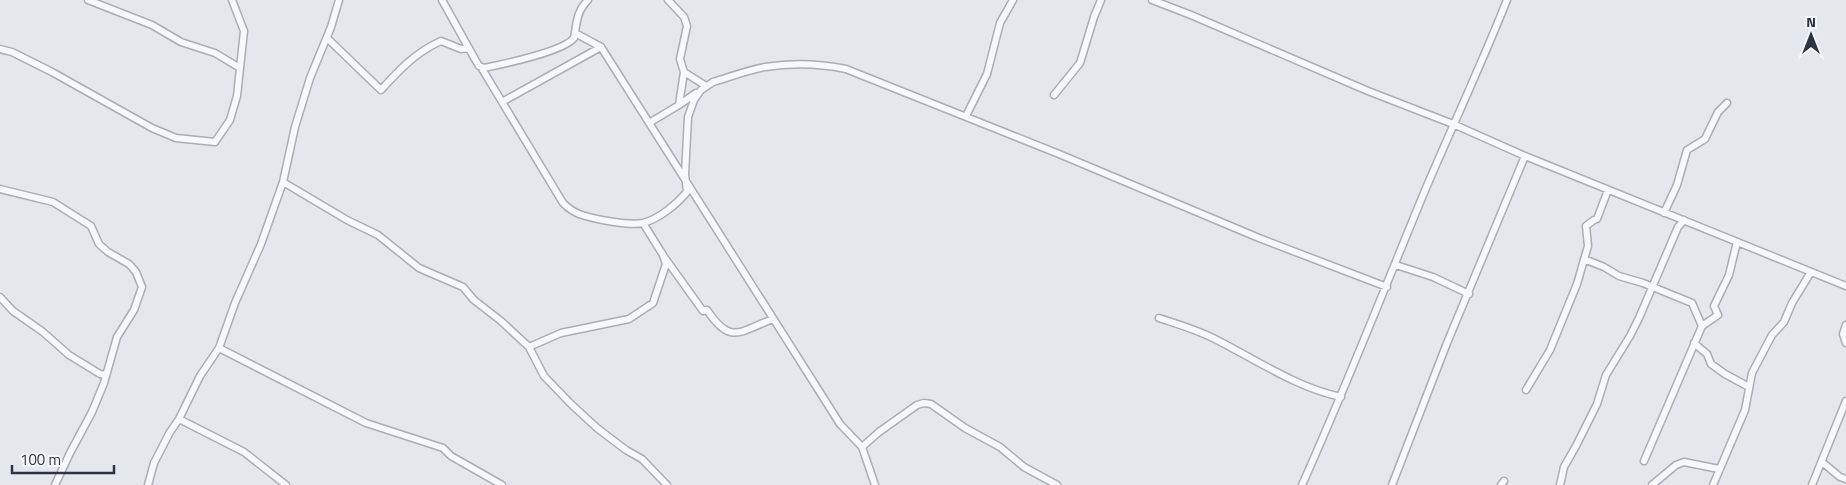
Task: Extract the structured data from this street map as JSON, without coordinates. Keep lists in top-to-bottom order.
{
  "scale_bar": "100 m",
  "north": "top"
}
